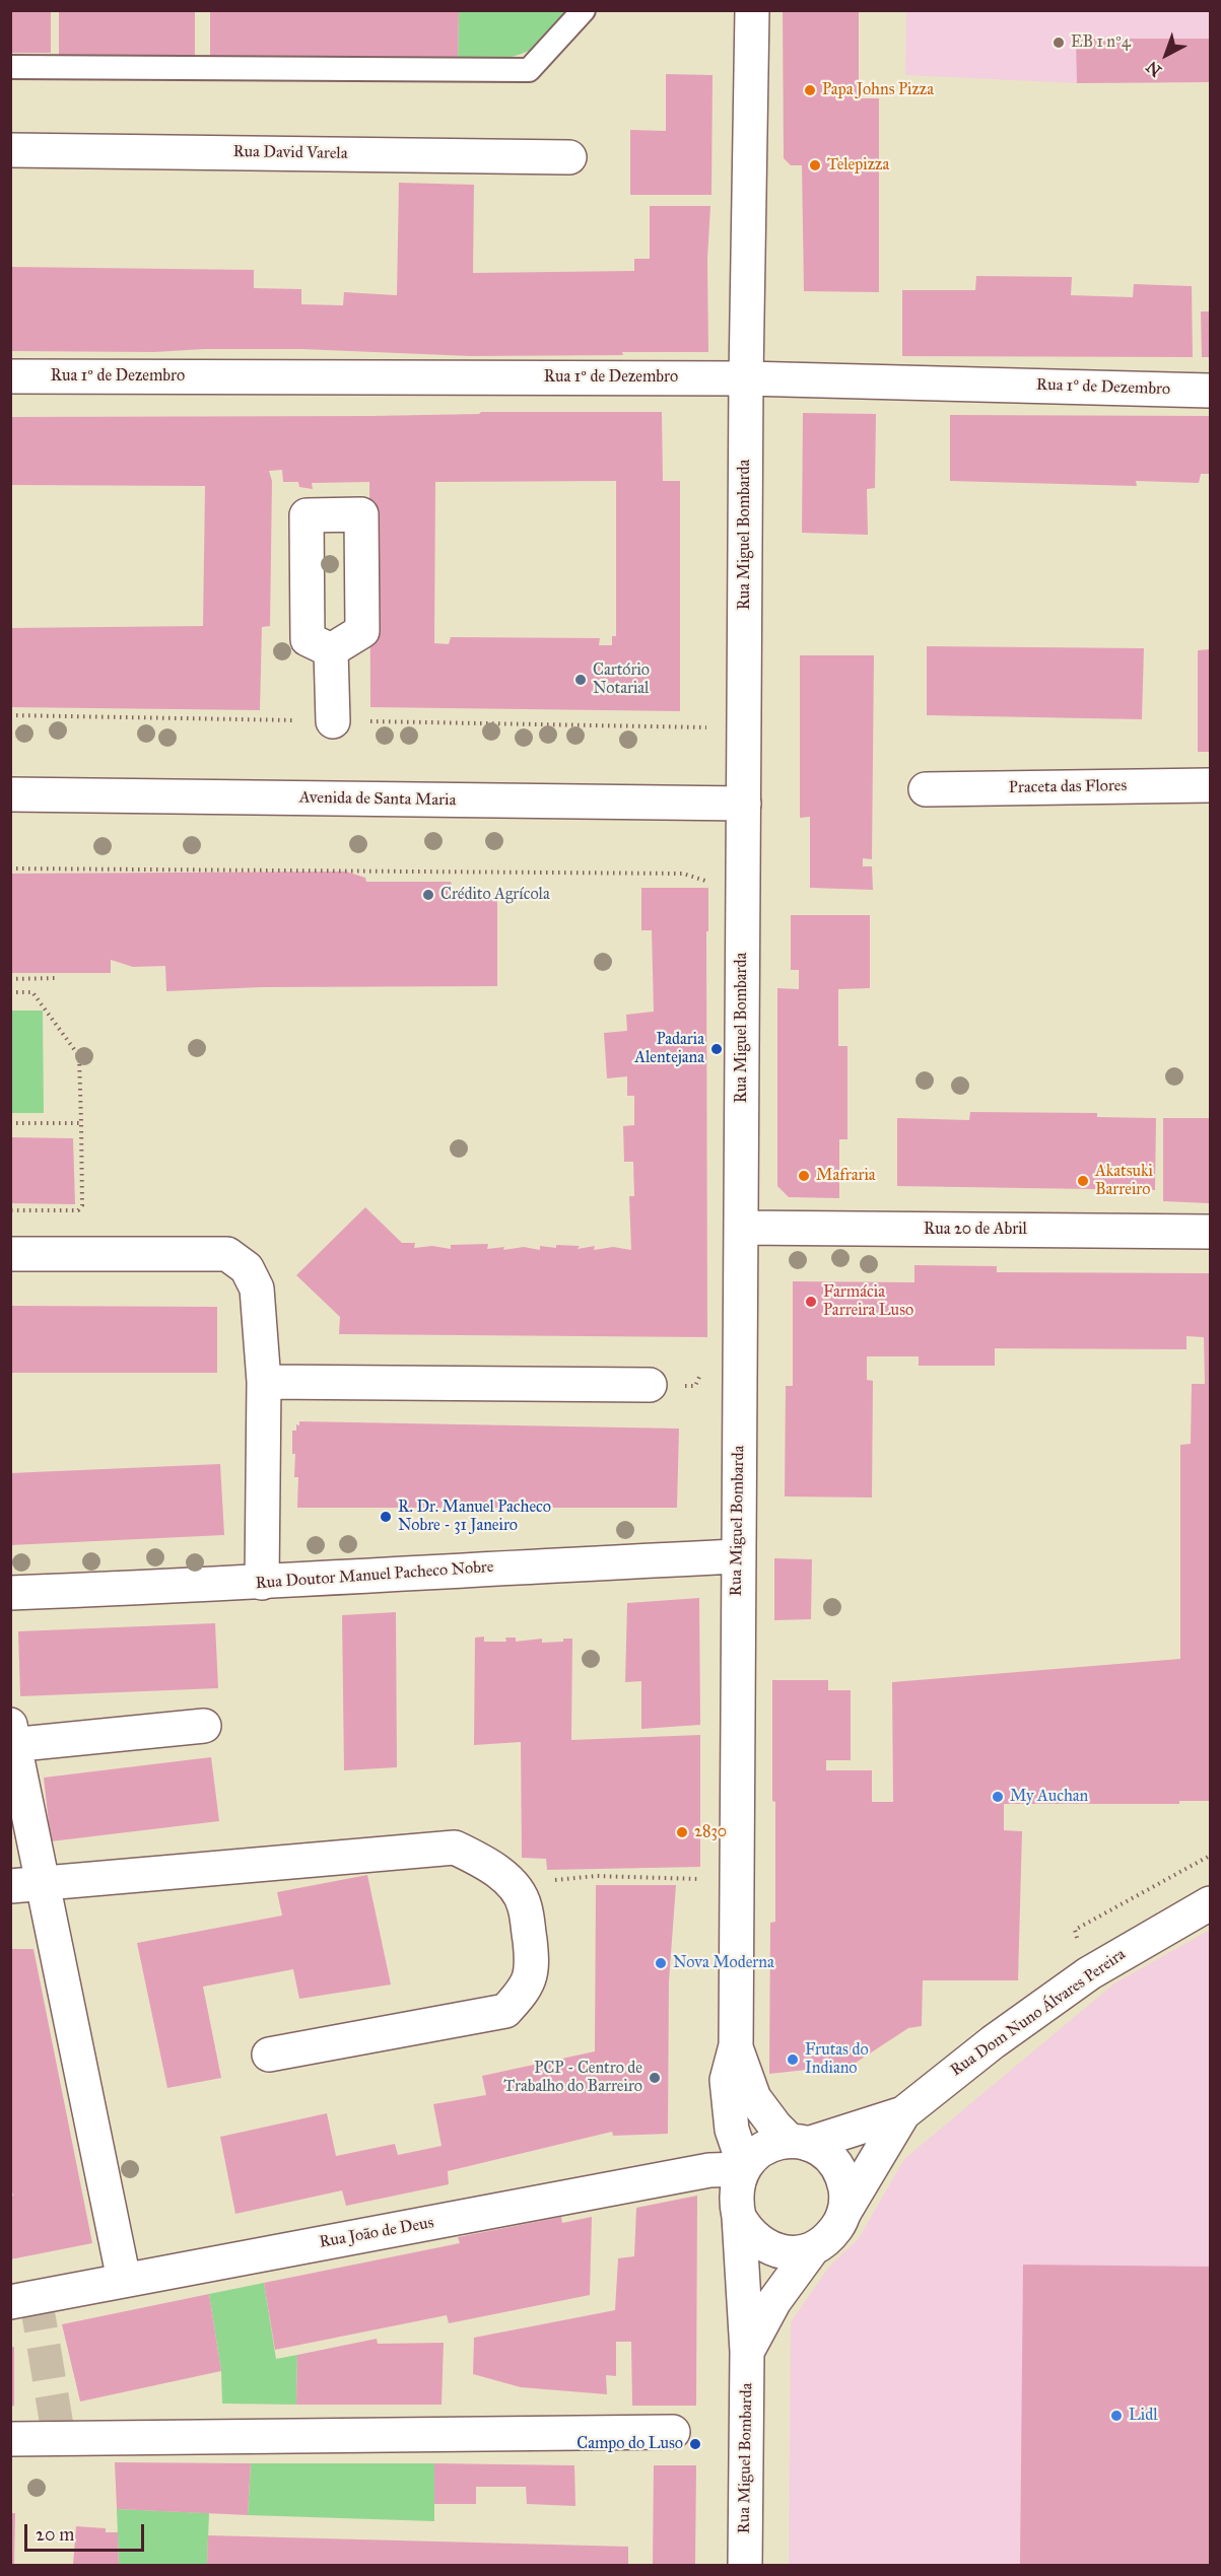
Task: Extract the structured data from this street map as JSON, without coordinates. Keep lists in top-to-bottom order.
{
  "streets": {
    "street": [
      "Rua David Varela",
      "Rua 1º de Dezembro",
      "Rua Miguel Bombarda",
      "Praceta das Flores",
      "Avenida de Santa Maria",
      "Rua 20 de Abril",
      "Rua Doutor Manuel Pacheco Nobre",
      "Rua Dom Nuno Álvares Pereira",
      "Rua João de Deus"
    ]
  },
  "crossings": [
    ["Rua 1º de Dezembro", "Rua Miguel Bombarda"],
    ["Rua Miguel Bombarda", "Avenida de Santa Maria"],
    ["Rua Miguel Bombarda", "Rua 20 de Abril"],
    ["Rua Miguel Bombarda", "Rua Doutor Manuel Pacheco Nobre"],
    ["Rua Miguel Bombarda", "Rua Dom Nuno Álvares Pereira"],
    ["Rua Miguel Bombarda", "Rua João de Deus"],
    ["Rua Dom Nuno Álvares Pereira", "Rua João de Deus"]
  ],
  "places": [
    "EB 1 nº4",
    "Papa Johns Pizza",
    "Telepizza",
    "Cartório Notarial",
    "Crédito Agrícola",
    "Padaria Alentejana",
    "Mafraria",
    "Akatsuki Barreiro",
    "Farmácia Parreira Luso",
    "R. Dr. Manuel Pacheco Nobre - 31 Janeiro",
    "My Auchan",
    "2830",
    "Nova Moderna",
    "Frutas do Indiano",
    "PCP - Centro de Trabalho do Barreiro",
    "Lidl",
    "Campo do Luso"
  ],
  "scale_bar": "20 m",
  "north": "bottom left"
}
